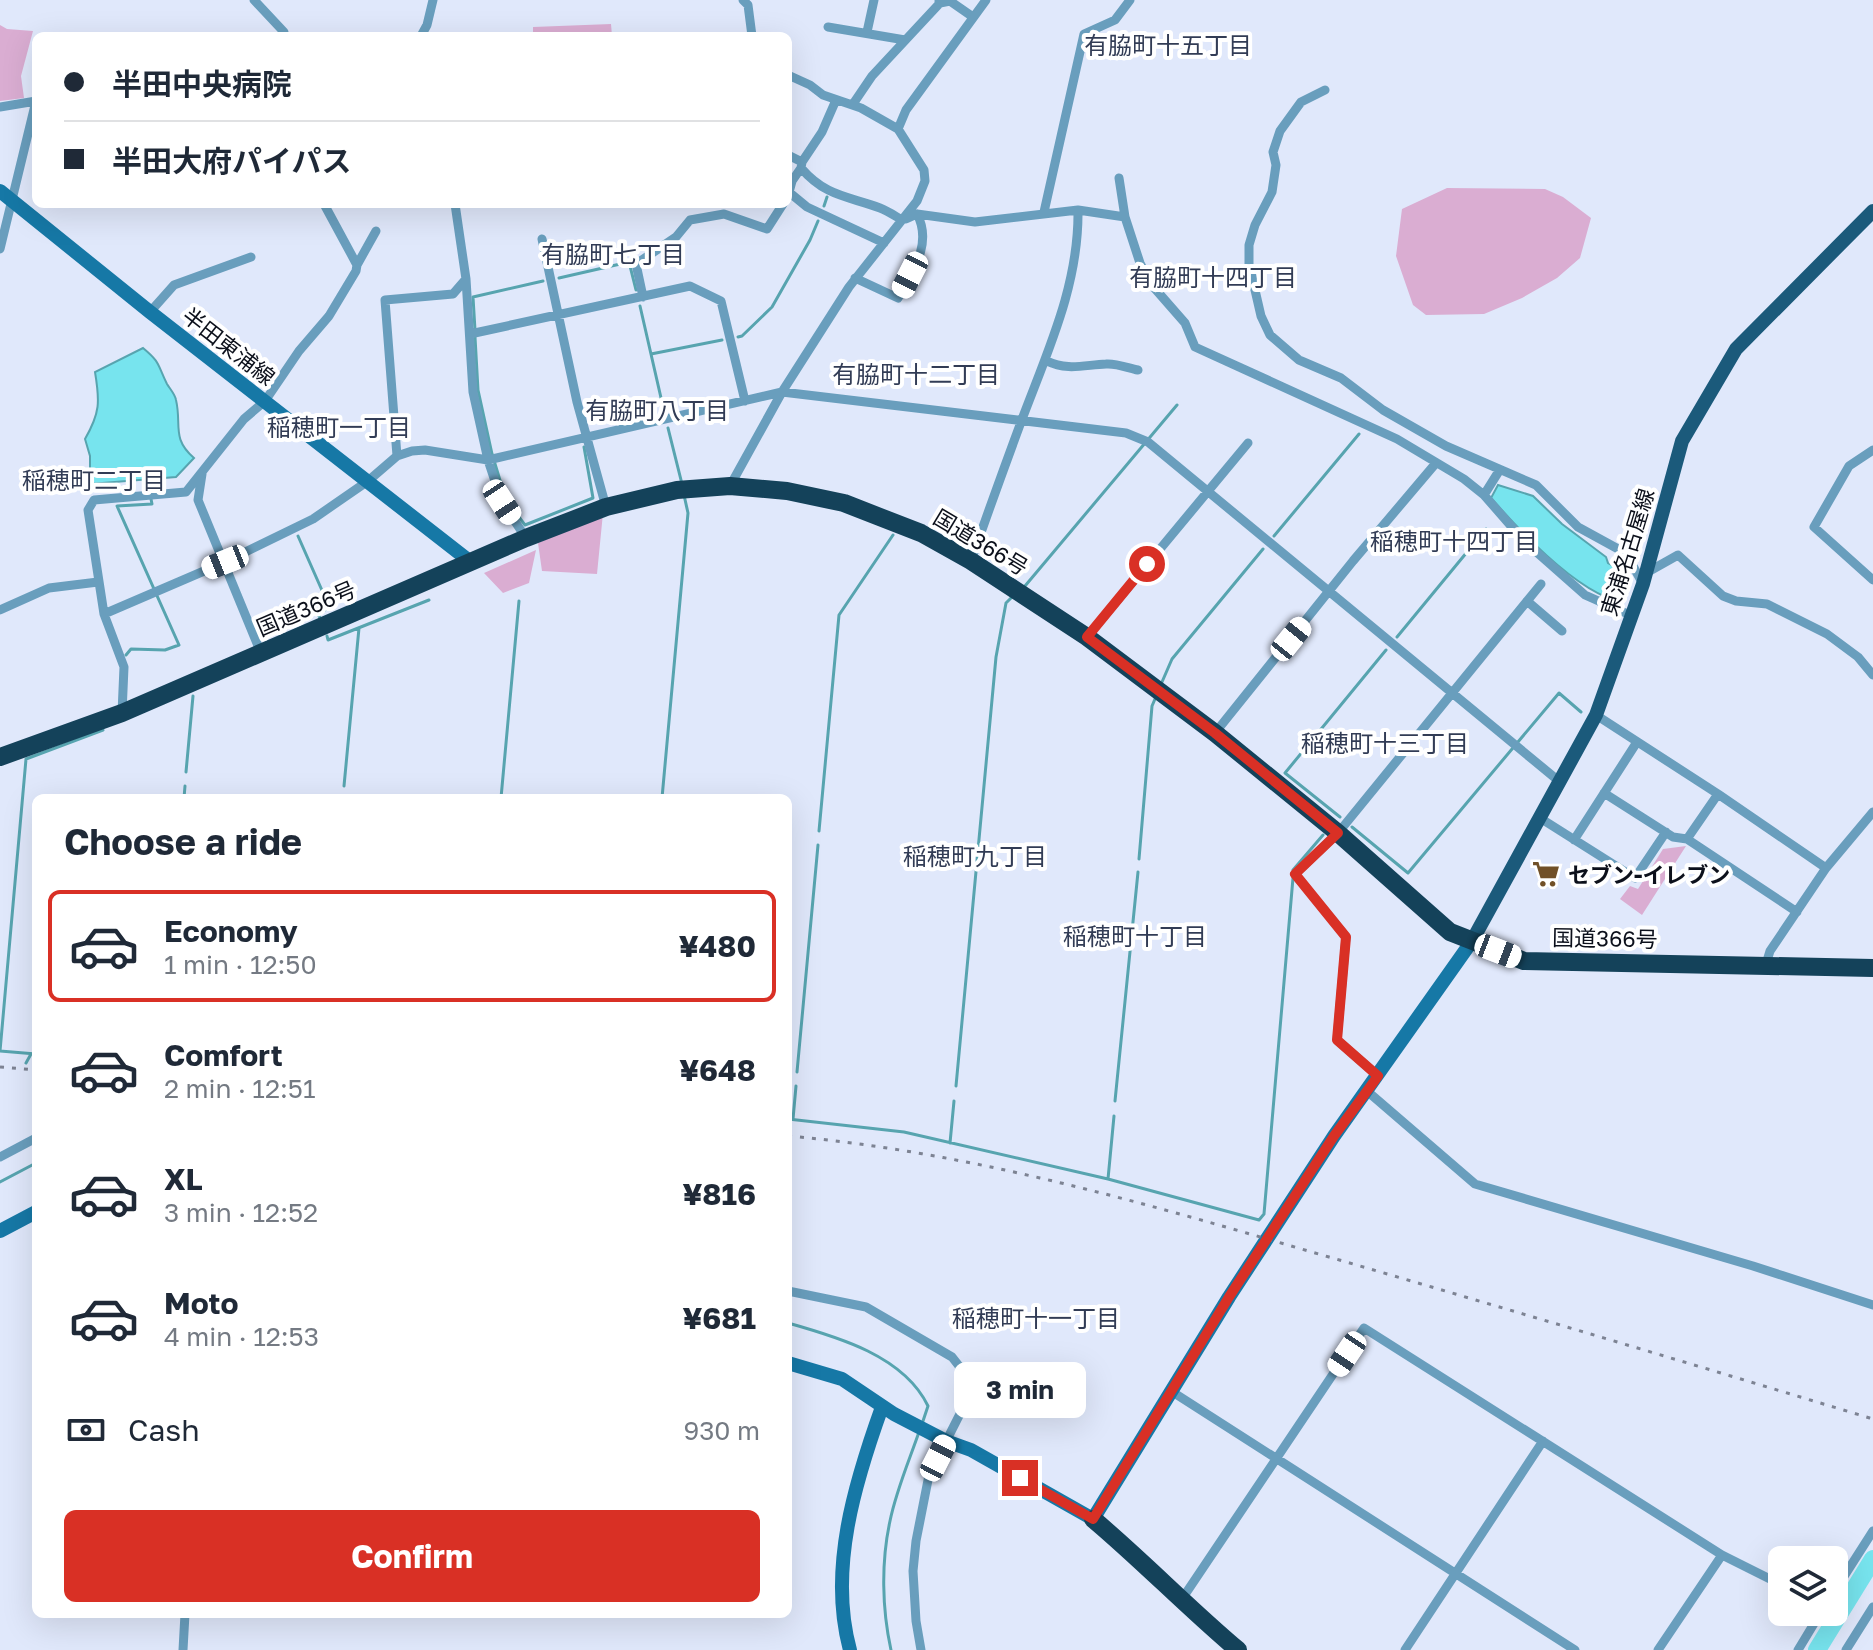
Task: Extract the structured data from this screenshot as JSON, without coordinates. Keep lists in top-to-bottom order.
{
  "streets": {
    "highway": ["国道366号"],
    "main road": ["東浦名古屋線"],
    "street": ["半田東浦線"]
  },
  "crossings": [
    ["半田東浦線", "国道366号"],
    ["国道366号", "東浦名古屋線"]
  ],
  "districts": [
    "有脇町十五丁目",
    "有脇町七丁目",
    "有脇町十四丁目",
    "有脇町十二丁目",
    "有脇町八丁目",
    "稲穂町一丁目",
    "稲穂町二丁目",
    "稲穂町十四丁目",
    "稲穂町十三丁目",
    "稲穂町九丁目",
    "稲穂町十丁目",
    "稲穂町十一丁目"
  ],
  "places": {
    "supermarket": ["セブン-イレブン"]
  },
  "page": {
    "banner": ["半田中央病院", "半田大府パイパス"],
    "heading": "Choose a ride",
    "list": [
      {
        "name": "Economy",
        "note": "1 min · 12:50",
        "value": "¥480"
      },
      {
        "name": "Comfort",
        "note": "2 min · 12:51",
        "value": "¥648"
      },
      {
        "name": "XL",
        "note": "3 min · 12:52",
        "value": "¥816"
      },
      {
        "name": "Moto",
        "note": "4 min · 12:53",
        "value": "¥681"
      }
    ],
    "bubble": "3 min",
    "pay": ["Cash", "930 m"],
    "buttons": "Confirm"
  }
}
